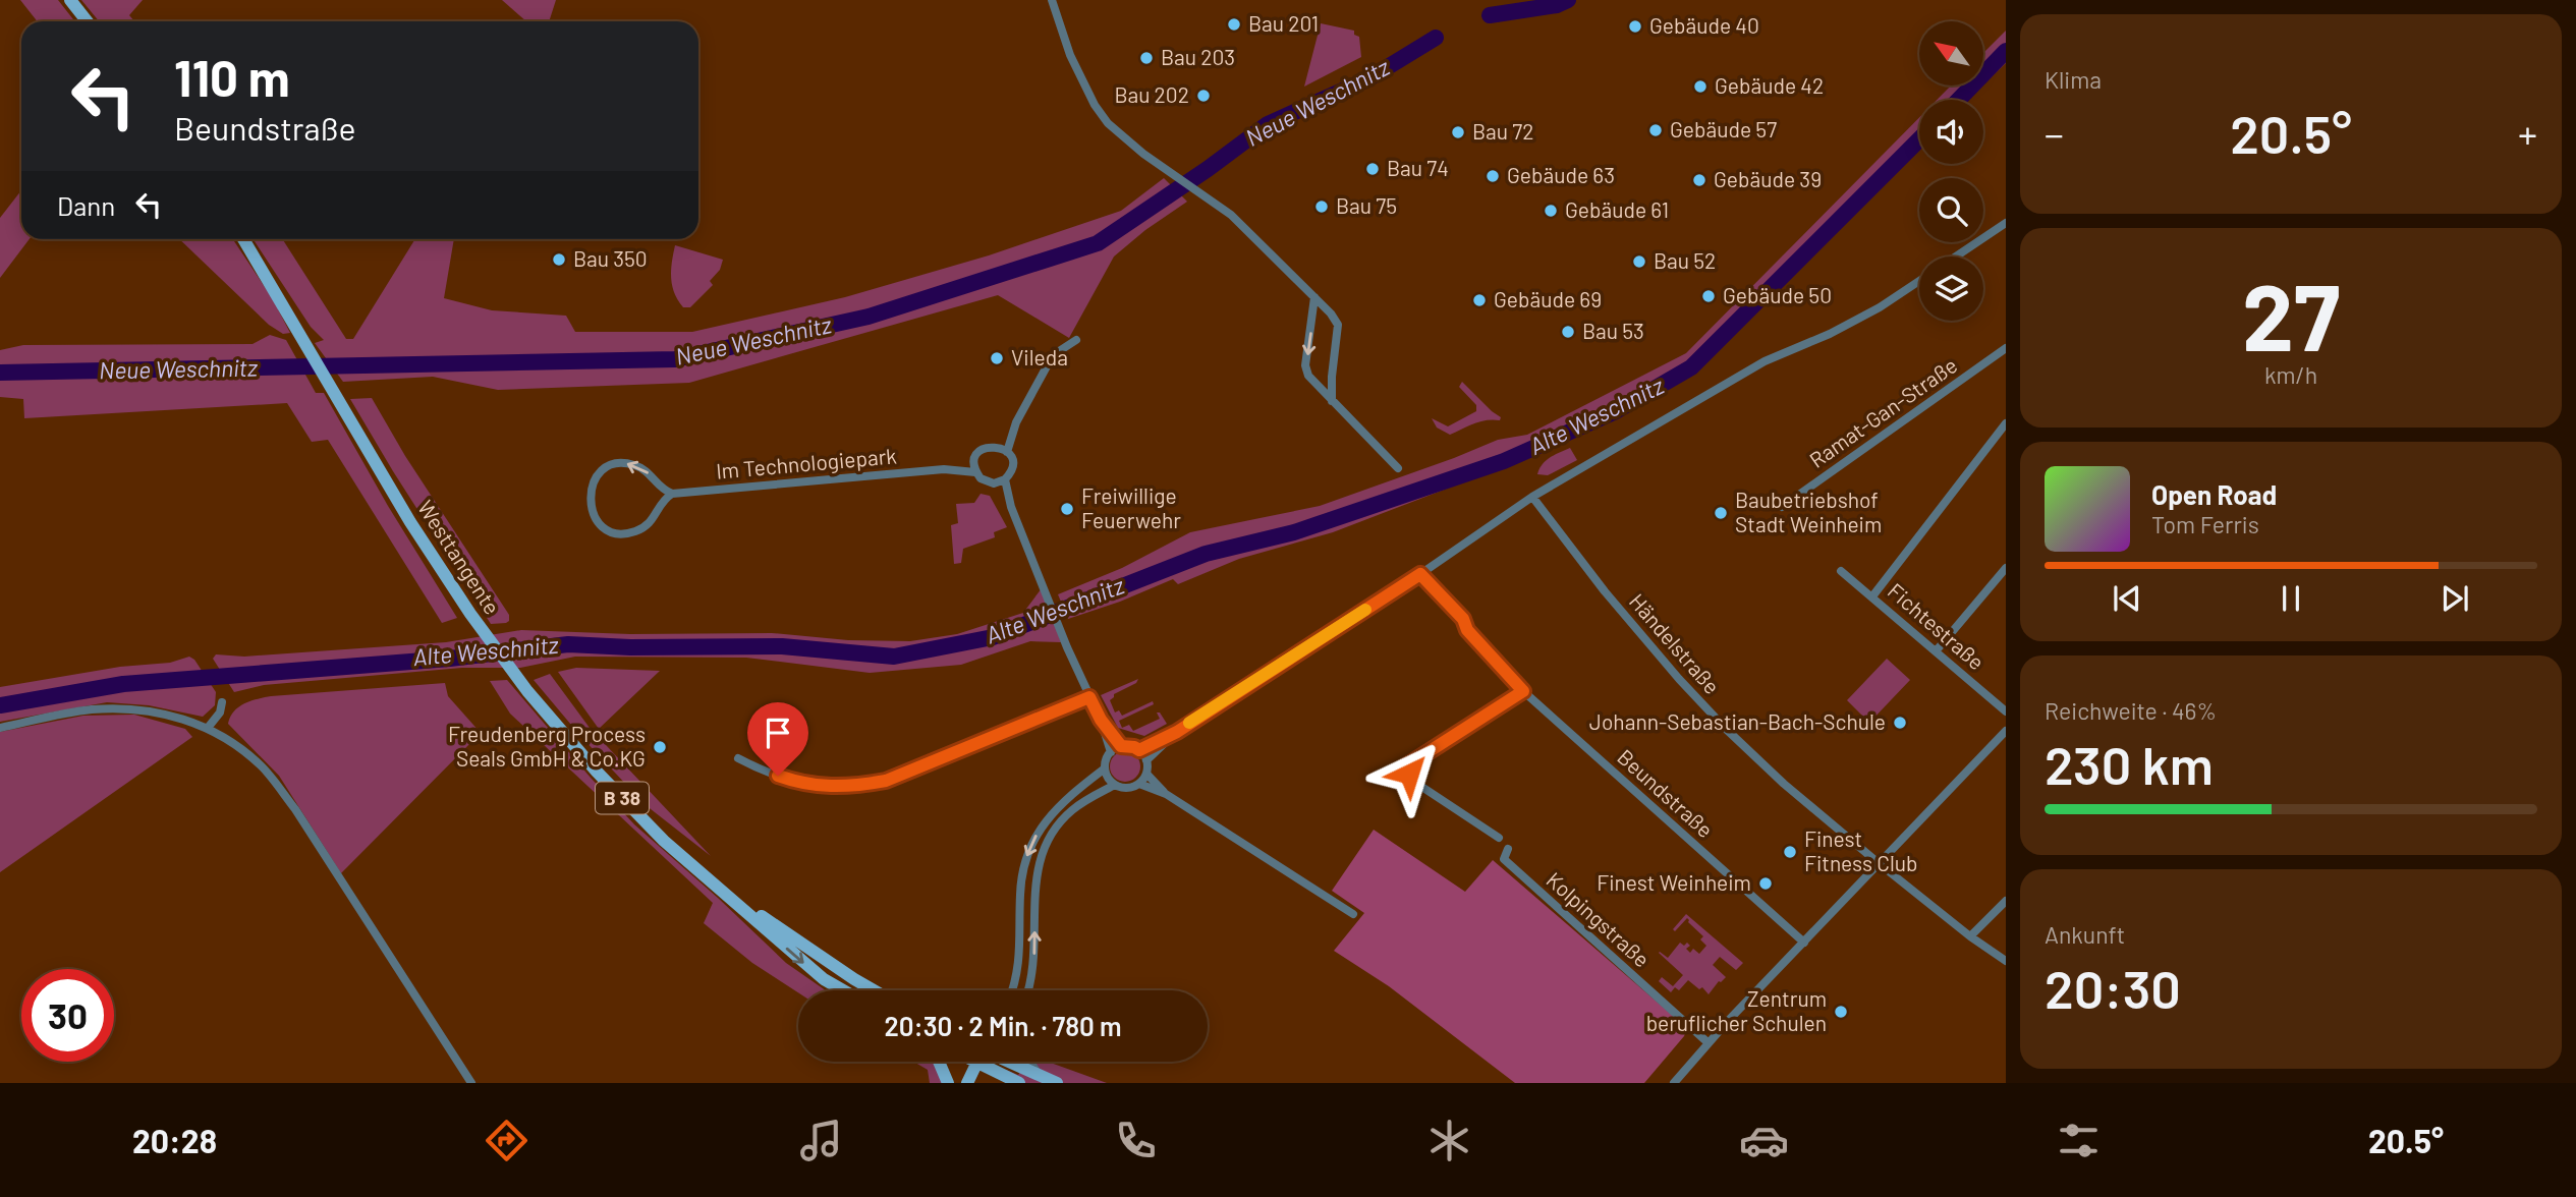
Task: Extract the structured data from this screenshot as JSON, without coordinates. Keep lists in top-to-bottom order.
{
  "streets": {
    "main road": ["Westtangente", "B 38"],
    "street": [
      "Ramat-Gan-Straße",
      "Im Technologiepark",
      "Fichtestraße",
      "Händelstraße",
      "Beundstraße",
      "Kolpingstraße"
    ]
  },
  "water": ["Neue Weschnitz", "Alte Weschnitz"],
  "places": [
    "Bau 201",
    "Gebäude 40",
    "Bau 203",
    "Gebäude 42",
    "Bau 202",
    "Gebäude 57",
    "Bau 72",
    "Bau 74",
    "Gebäude 63",
    "Gebäude 39",
    "Bau 75",
    "Gebäude 61",
    "Bau 350",
    "Bau 52",
    "Gebäude 50",
    "Gebäude 69",
    "Bau 53",
    "Vileda",
    "Freiwillige Feuerwehr",
    "Baubetriebshof Stadt Weinheim",
    "Johann-Sebastian-Bach-Schule",
    "Freudenberg Process Seals GmbH & Co.KG",
    "Finest Fitness Club",
    "Finest Weinheim",
    "Zentrum beruflicher Schulen"
  ],
  "north": "top left",
  "page": {
    "tile": [
      "Klima",
      ["27", "km/h"],
      ["Reichweite · 46%", "230 km"],
      ["Ankunft", "20:30"]
    ],
    "turn": ["110 m", "Beundstraße"],
    "heat": ["−", "20.5°", "+"],
    "then": "Dann",
    "song": ["Open Road", "Tom Ferris"],
    "limit": "30",
    "trip": "20:30 · 2 Min. · 780 m",
    "tabs": ["20:28", "20.5°"]
  }
}
